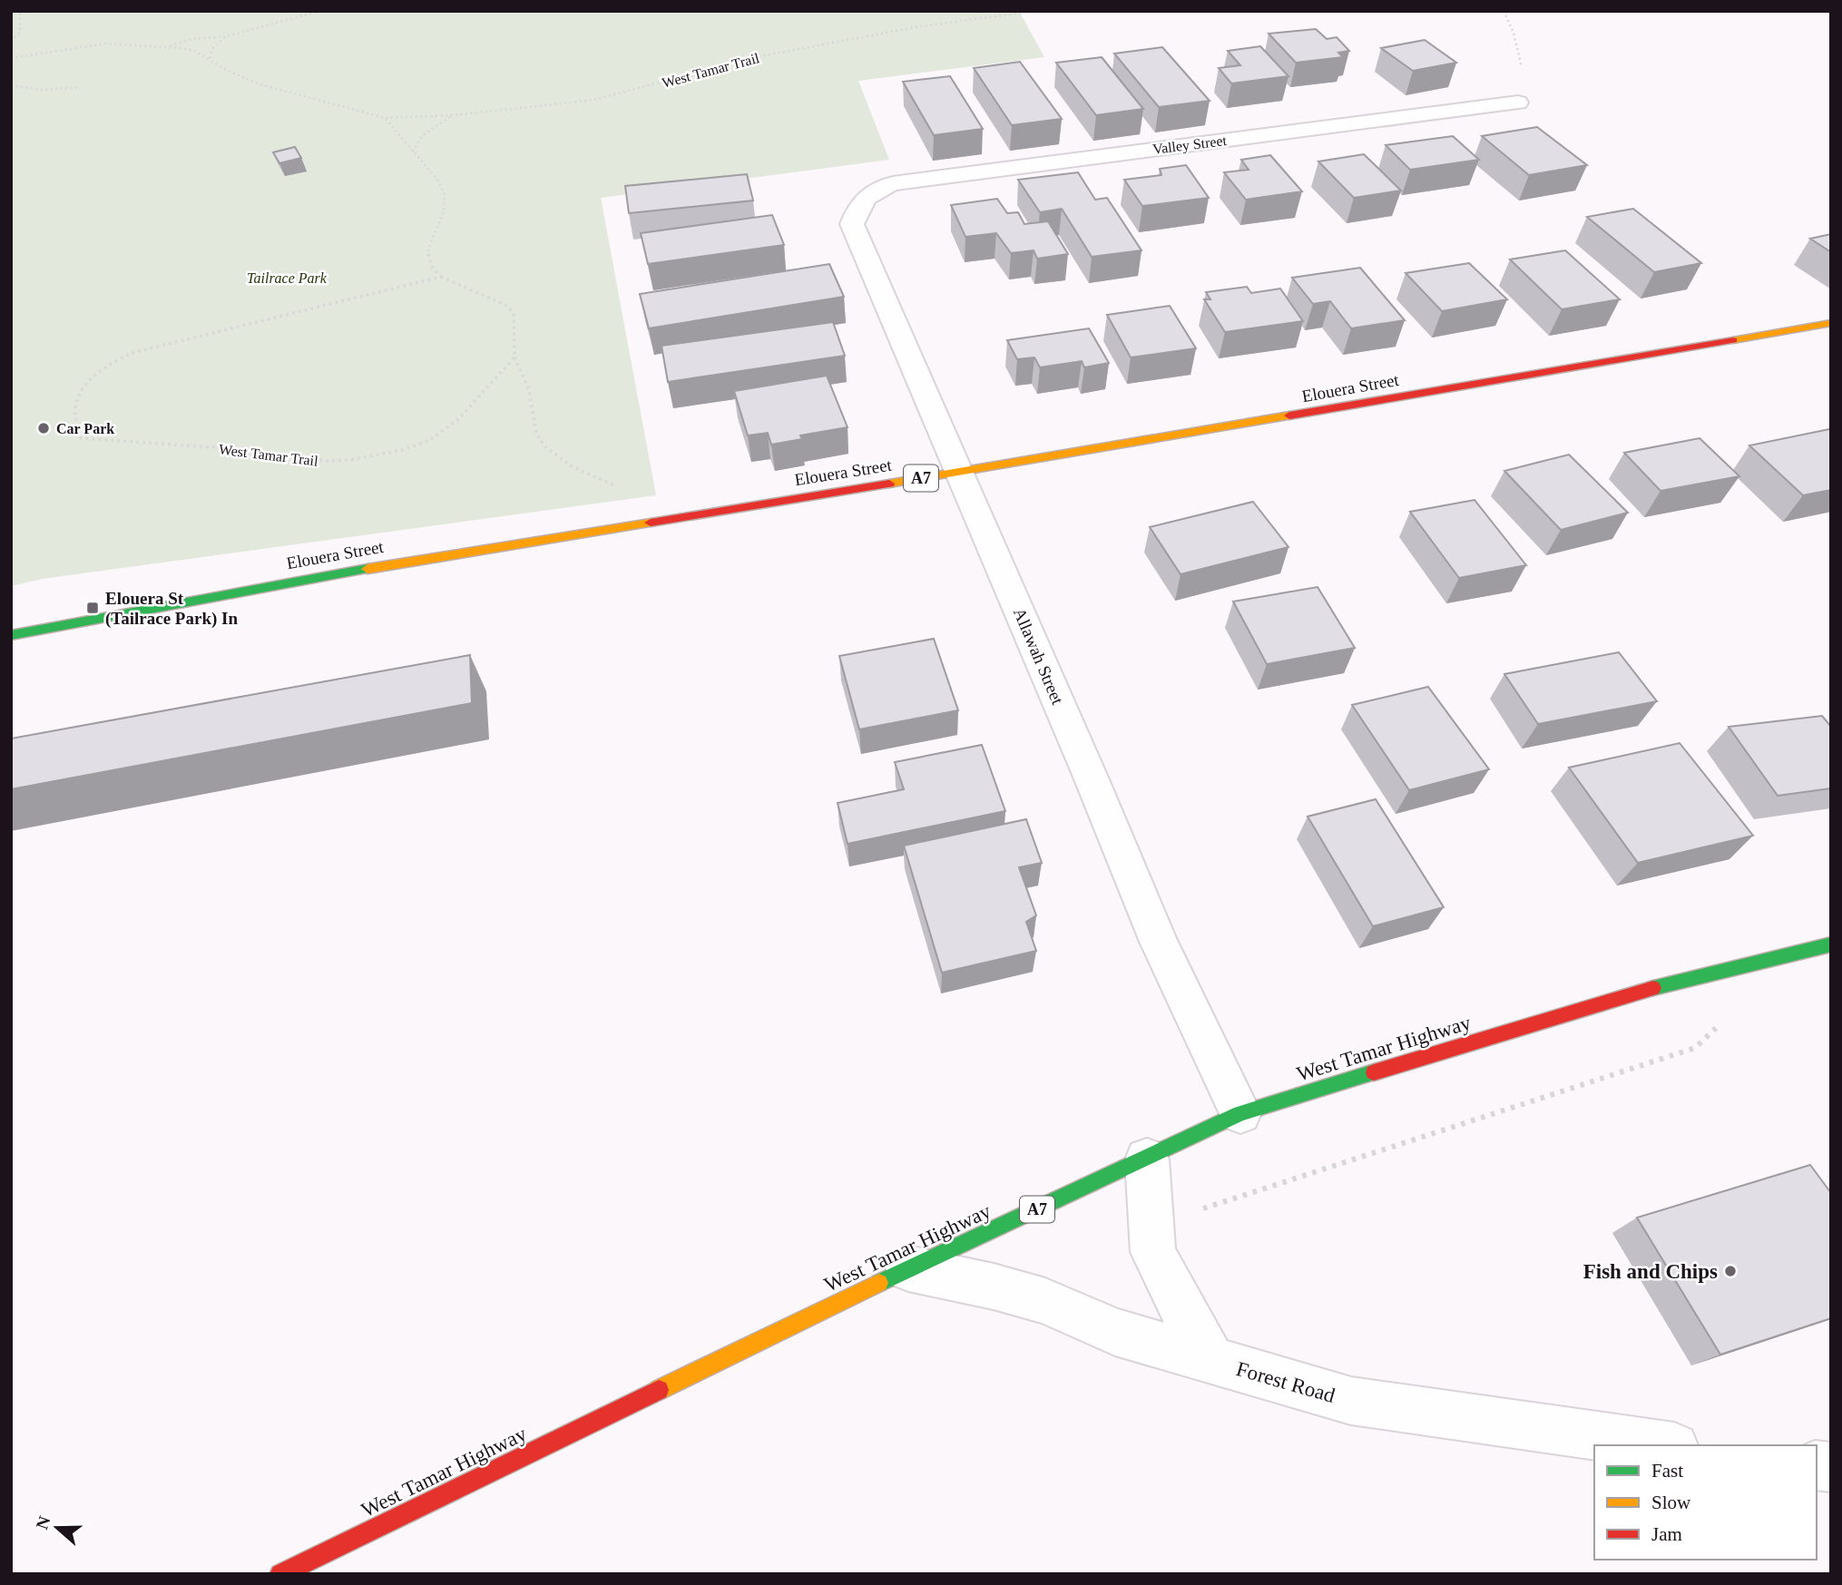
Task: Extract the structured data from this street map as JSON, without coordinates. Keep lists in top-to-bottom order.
{
  "streets": {
    "highway": ["Elouera Street", "A7", "West Tamar Highway"],
    "street": ["Valley Street", "Allawah Street", "Forest Road"],
    "path": ["West Tamar Trail"]
  },
  "crossings": [
    ["Valley Street", "Allawah Street"],
    ["Elouera Street", "Allawah Street"],
    ["Allawah Street", "West Tamar Highway"],
    ["West Tamar Highway", "Forest Road"]
  ],
  "parks": ["Tailrace Park"],
  "places": {
    "other": ["Car Park", "Fish and Chips"],
    "transit": ["Elouera St (Tailrace Park) In"]
  },
  "legend": ["Fast", "Slow", "Jam"],
  "north": "left"
}
